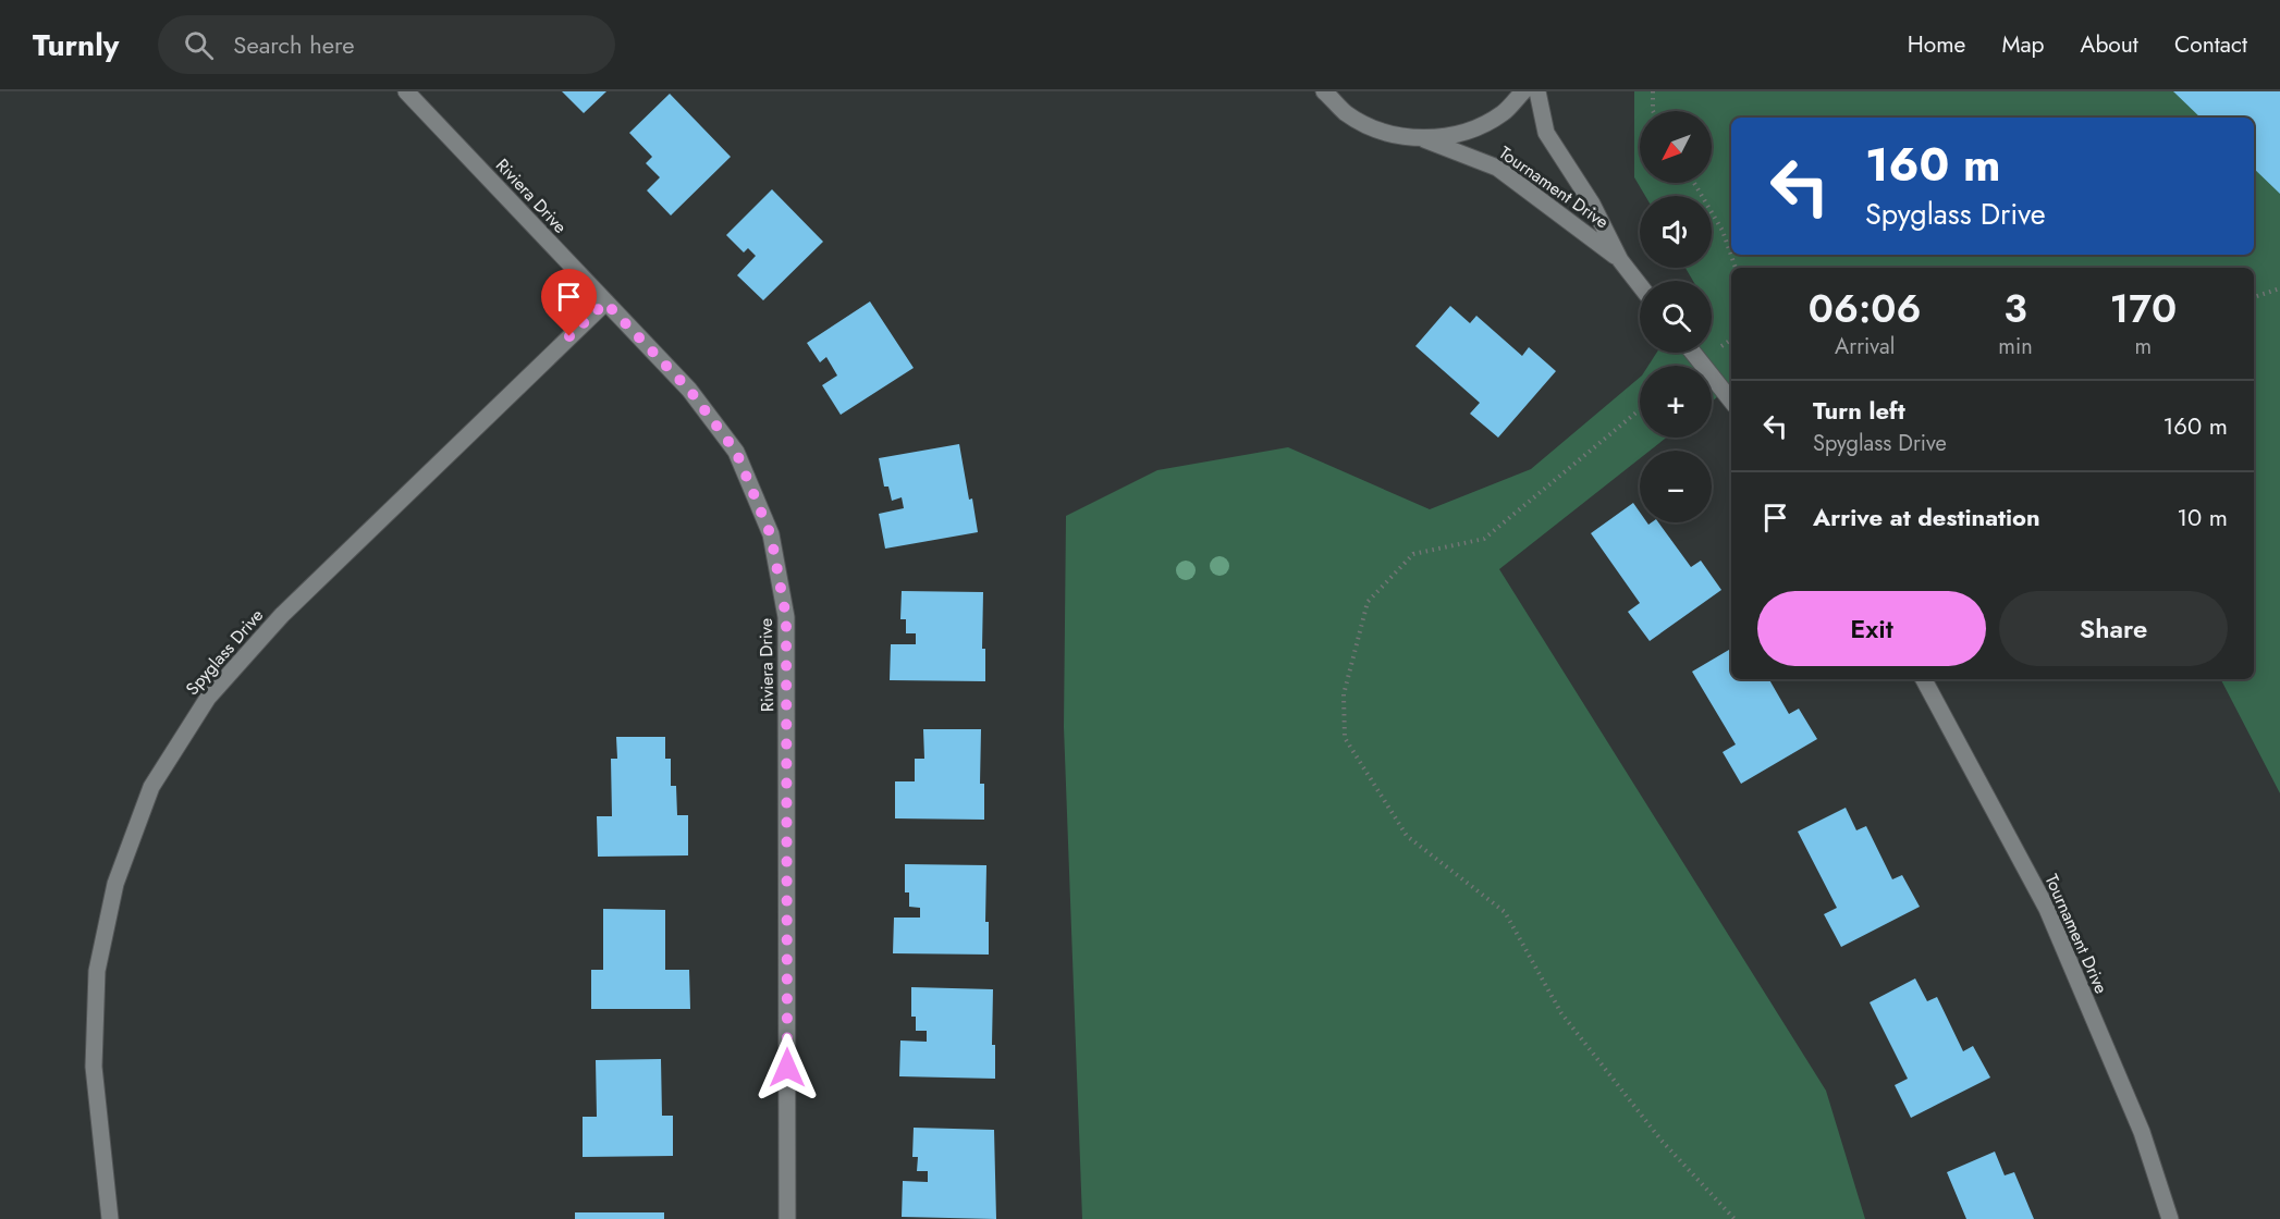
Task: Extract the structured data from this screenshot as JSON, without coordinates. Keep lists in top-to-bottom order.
{
  "streets": {
    "street": ["Tournament Drive", "Riviera Drive", "Spyglass Drive"]
  },
  "crossings": [
    ["Riviera Drive", "Spyglass Drive"]
  ],
  "north": "bottom left",
  "page": {
    "header": "Turnly",
    "search": "Search here",
    "nav": [
      "Home",
      "Map",
      "About",
      "Contact"
    ],
    "map_buttons": ["+", "−"],
    "turn": ["160 m", "Spyglass Drive"],
    "eta": [
      "06:06",
      "Arrival",
      "3",
      "min",
      "170",
      "m"
    ],
    "list": [
      {
        "name": "Turn left",
        "note": "Spyglass Drive",
        "value": "160 m"
      },
      {
        "name": "Arrive at destination",
        "value": "10 m"
      }
    ],
    "buttons": ["Exit", "Share"]
  }
}
